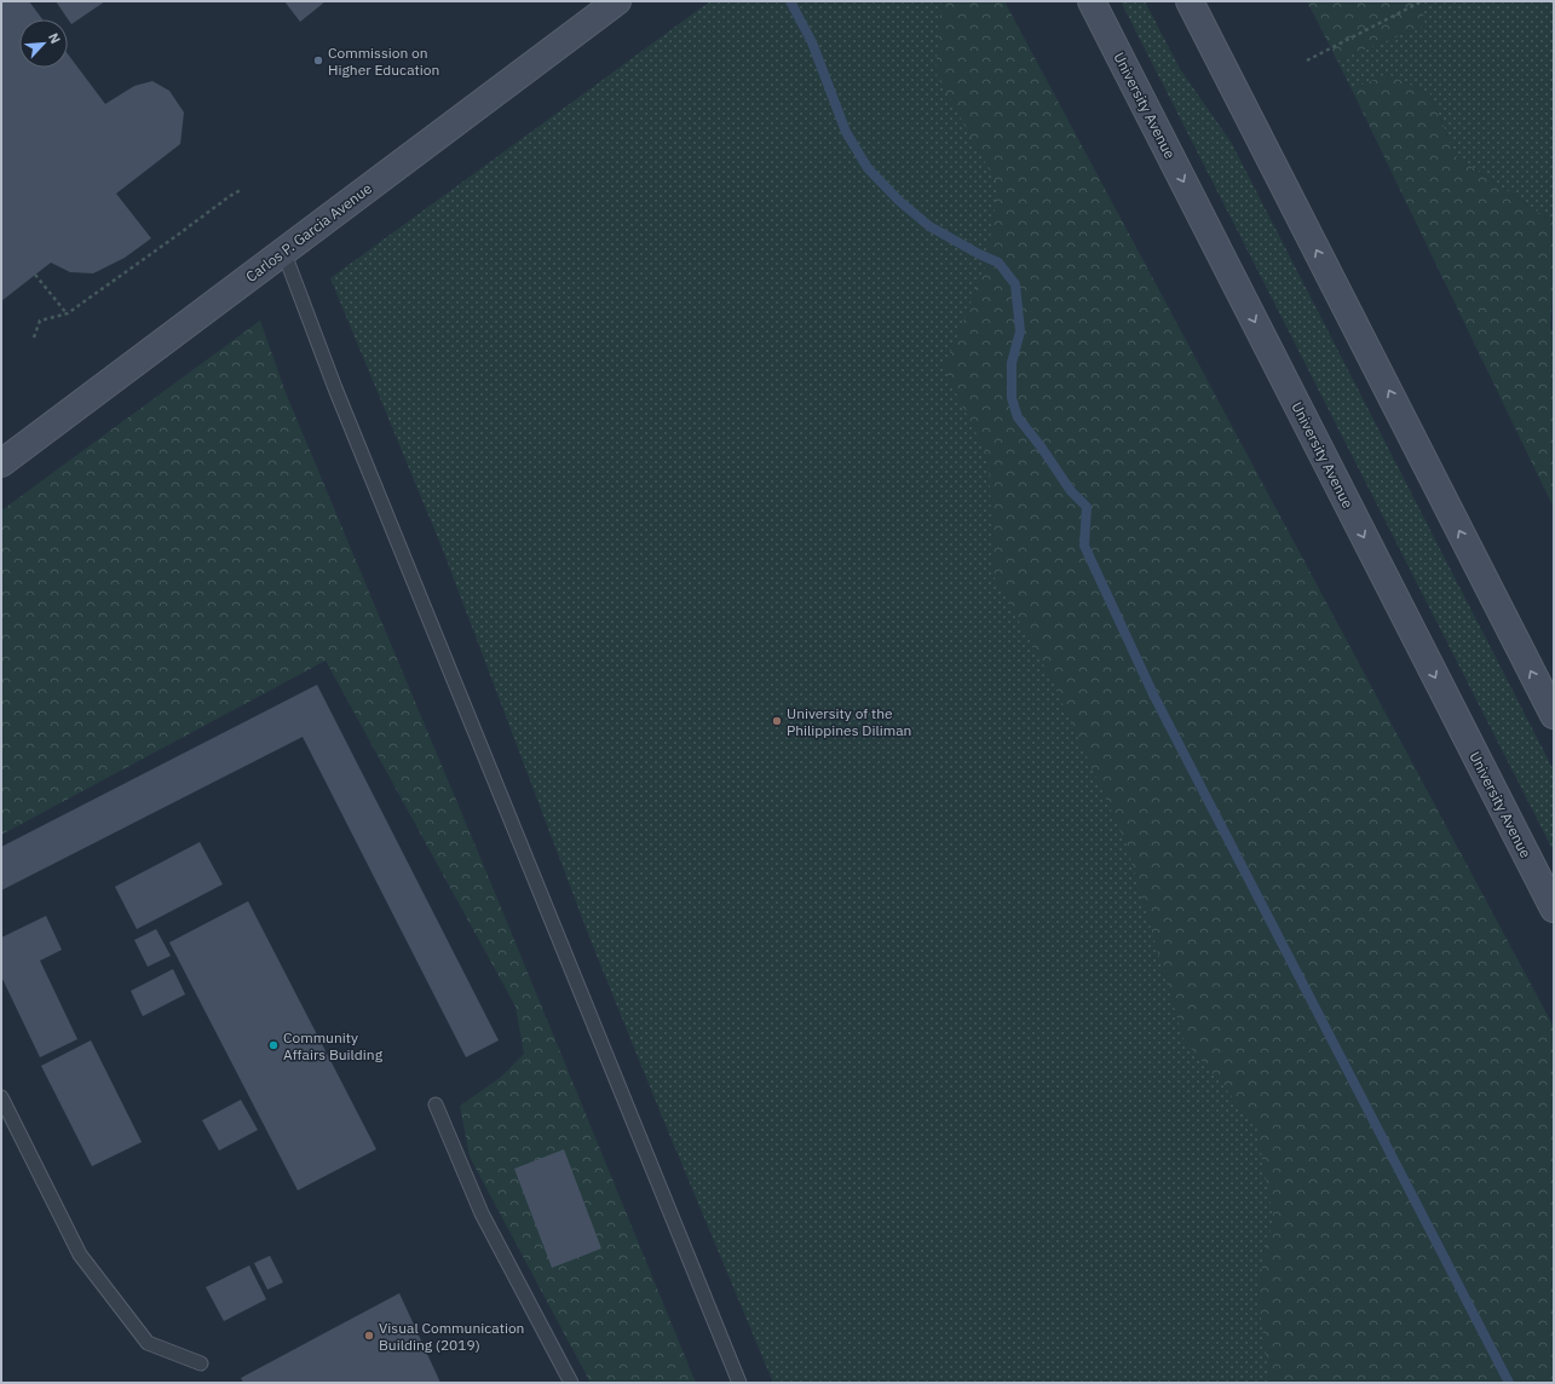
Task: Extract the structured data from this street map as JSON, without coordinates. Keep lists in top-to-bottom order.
{
  "streets": {
    "street": ["University Avenue", "Carlos P. Garcia Avenue"]
  },
  "places": [
    "Commission on Higher Education",
    "University of the Philippines Diliman",
    "Community Affairs Building",
    "Visual Communication Building (2019)"
  ],
  "north": "top right"
}
